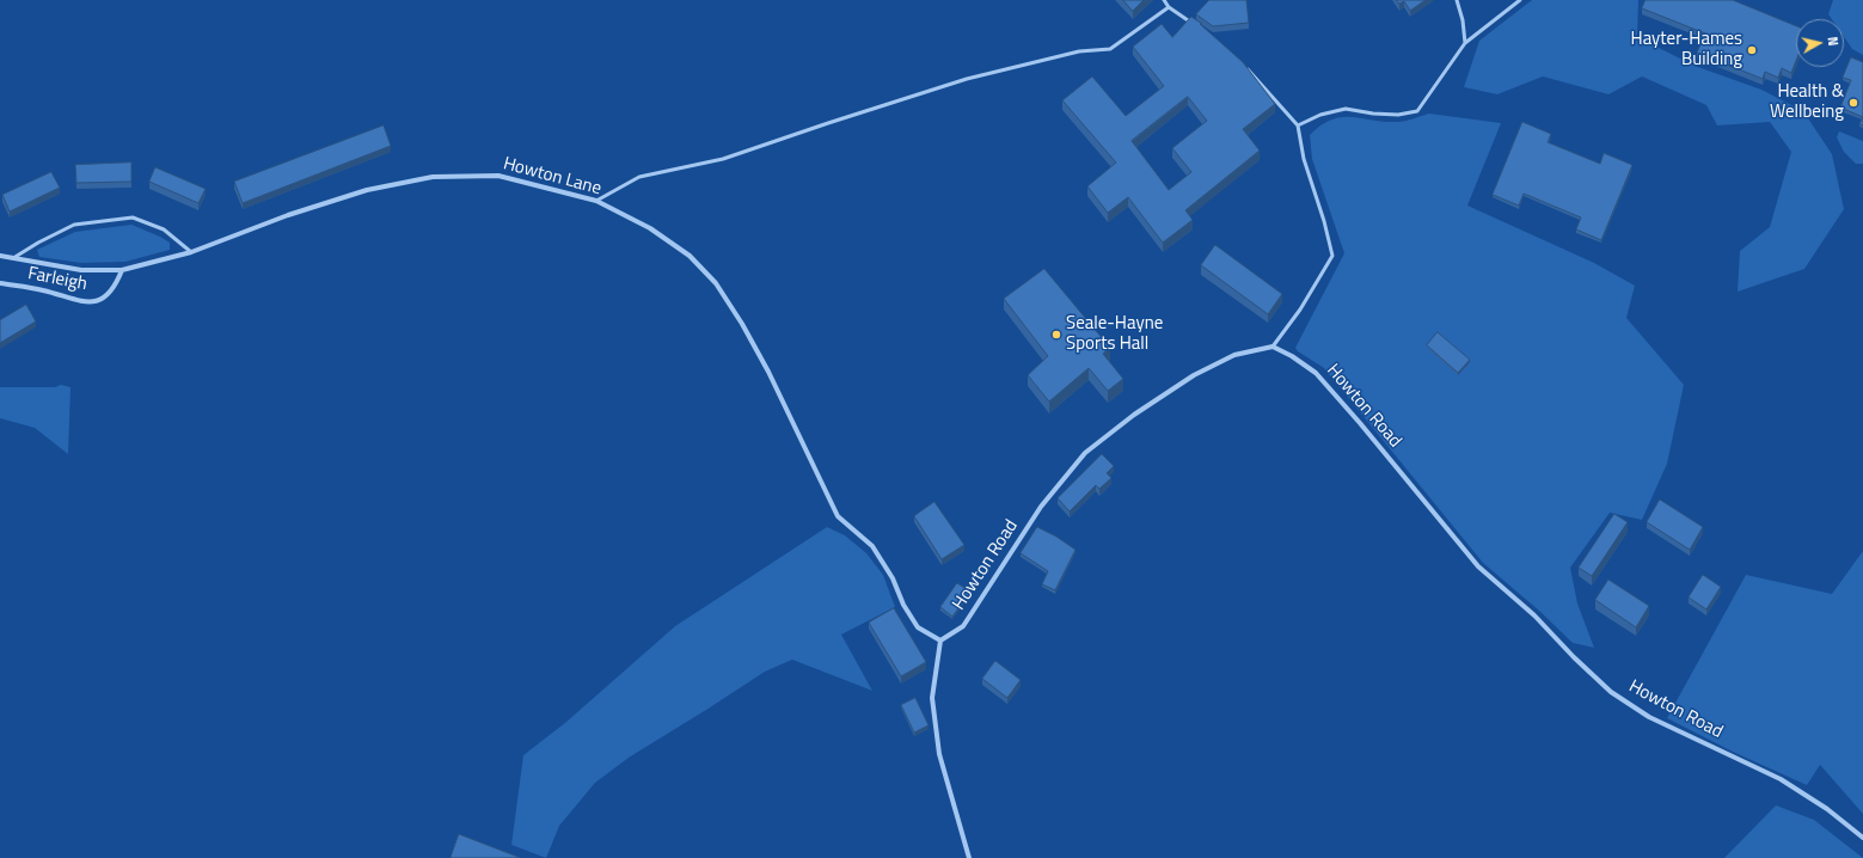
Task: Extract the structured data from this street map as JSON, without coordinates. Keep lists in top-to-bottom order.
{
  "streets": {
    "street": ["Howton Lane", "Farleigh", "Howton Road"]
  },
  "crossings": [
    ["Howton Lane", "Farleigh"],
    ["Howton Lane", "Howton Road"]
  ],
  "places": ["Hayter-Hames Building", "Health & Wellbeing", "Seale-Hayne Sports Hall"],
  "north": "right"
}
